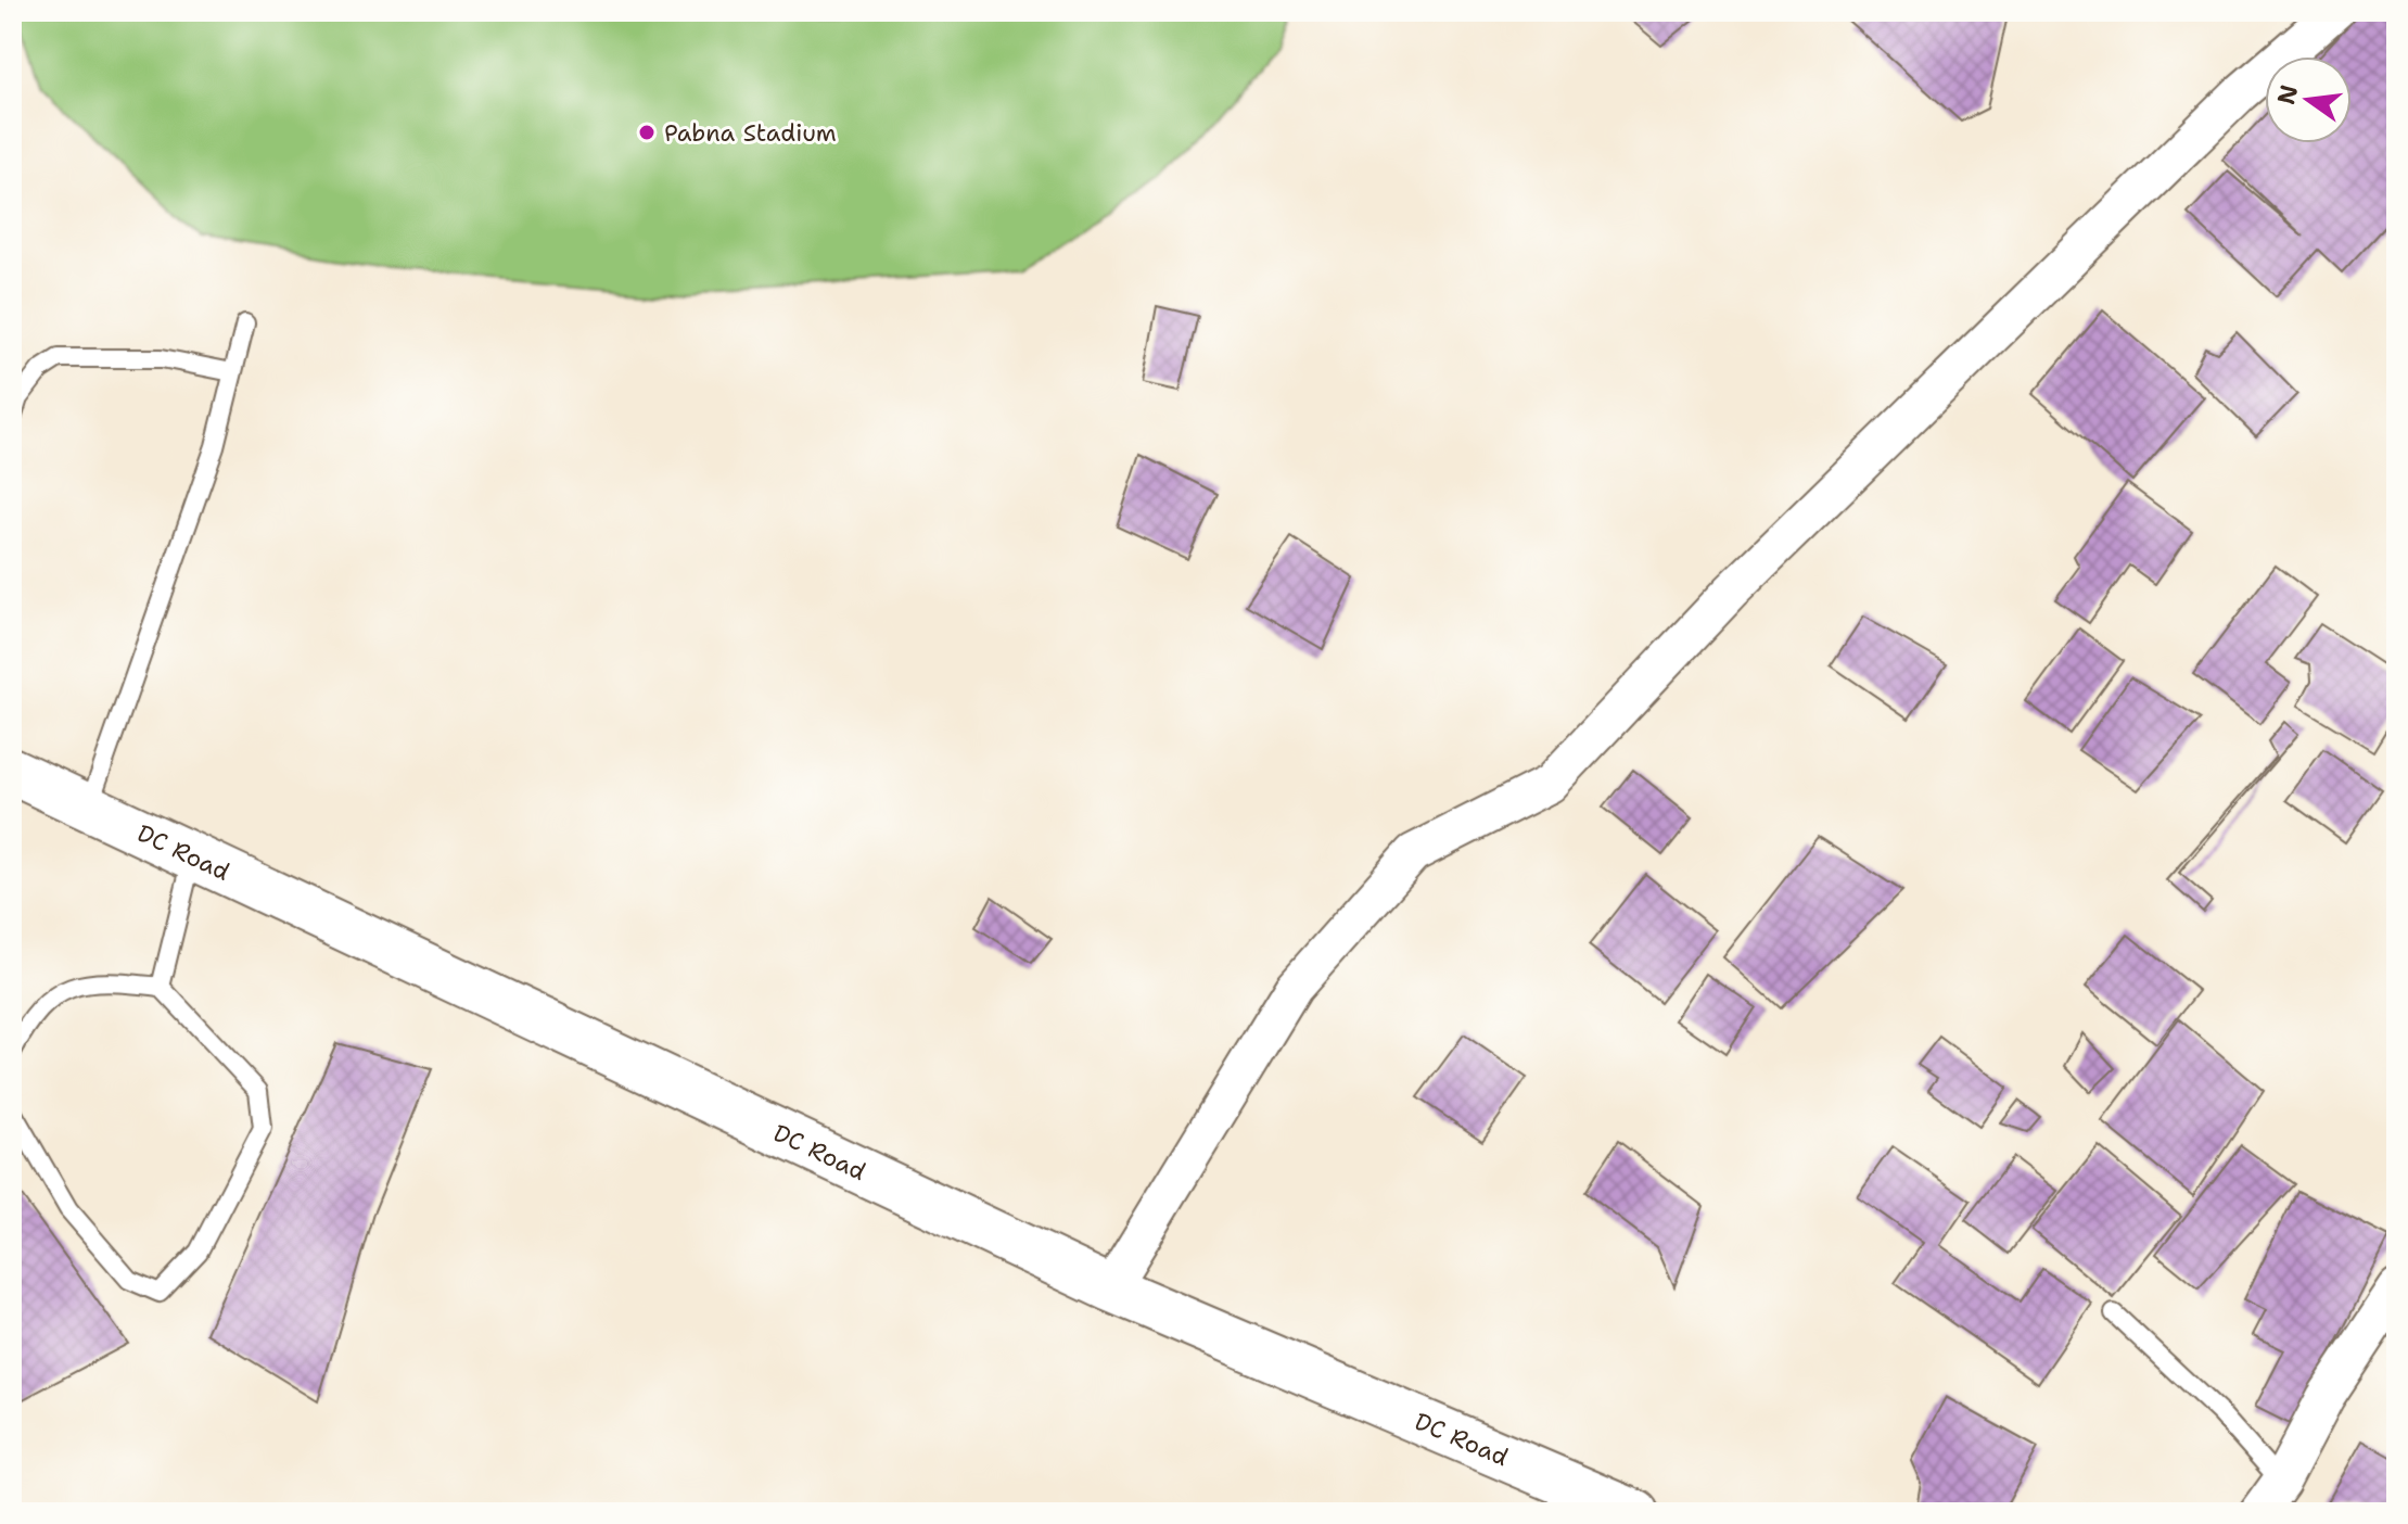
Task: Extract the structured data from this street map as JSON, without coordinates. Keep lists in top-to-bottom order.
{
  "streets": {
    "street": ["DC Road"]
  },
  "places": ["Pabna Stadium"],
  "north": "left"
}
